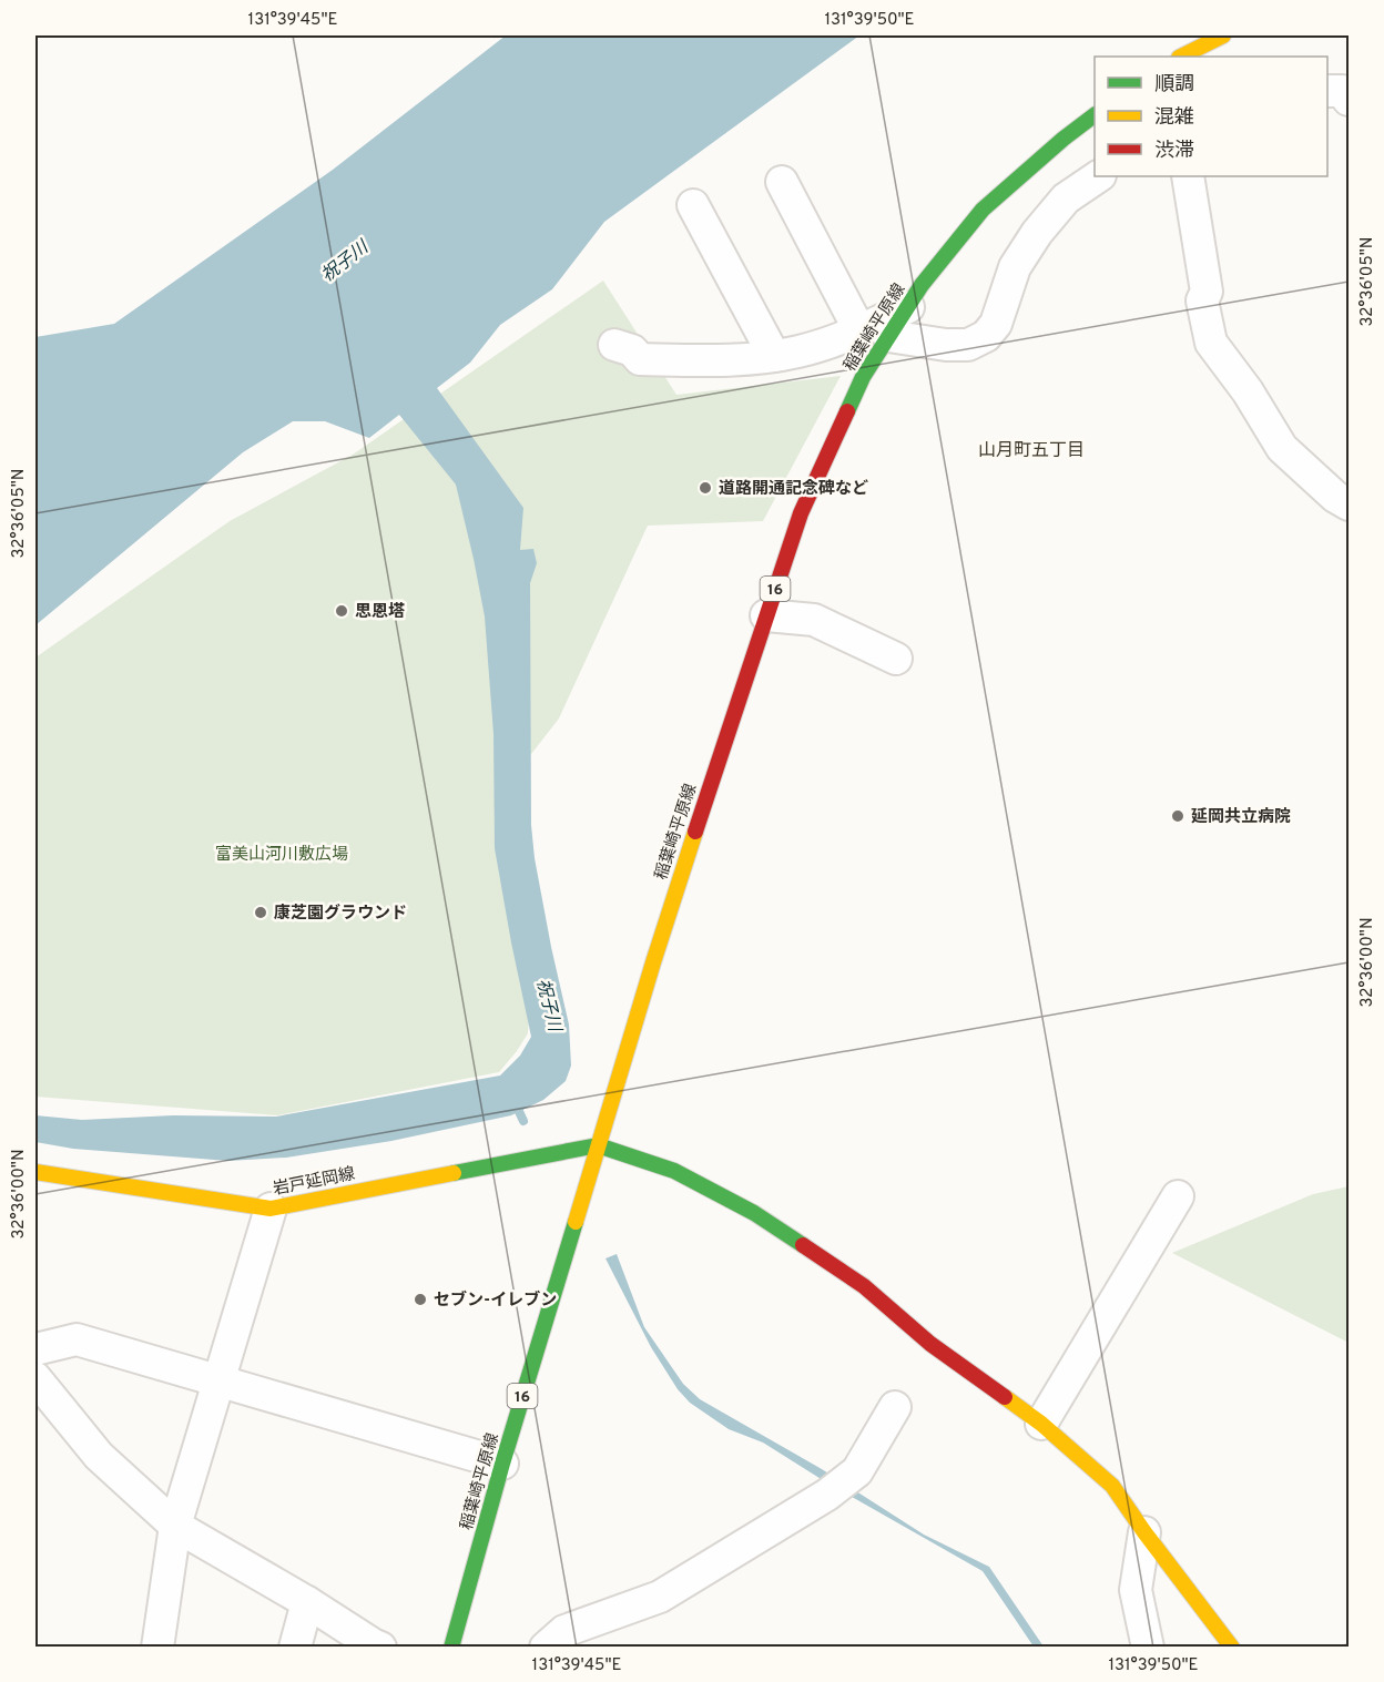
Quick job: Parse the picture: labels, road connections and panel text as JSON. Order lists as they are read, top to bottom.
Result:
{
  "streets": {
    "main road": ["稲葉崎平原線", "16", "岩戸延岡線"]
  },
  "crossings": [
    ["稲葉崎平原線", "岩戸延岡線"]
  ],
  "districts": ["山月町五丁目"],
  "water": ["祝子川"],
  "parks": ["富美山河川敷広場"],
  "places": [
    "道路開通記念碑など",
    "思恩塔",
    "延岡共立病院",
    "康芝園グラウンド",
    "セブン-イレブン"
  ],
  "legend": ["順調", "混雑", "渋滞"],
  "coordinates": [
    "131°39'45\"E",
    "131°39'50\"E",
    "32°36'05\"N",
    "32°36'00\"N"
  ]
}
